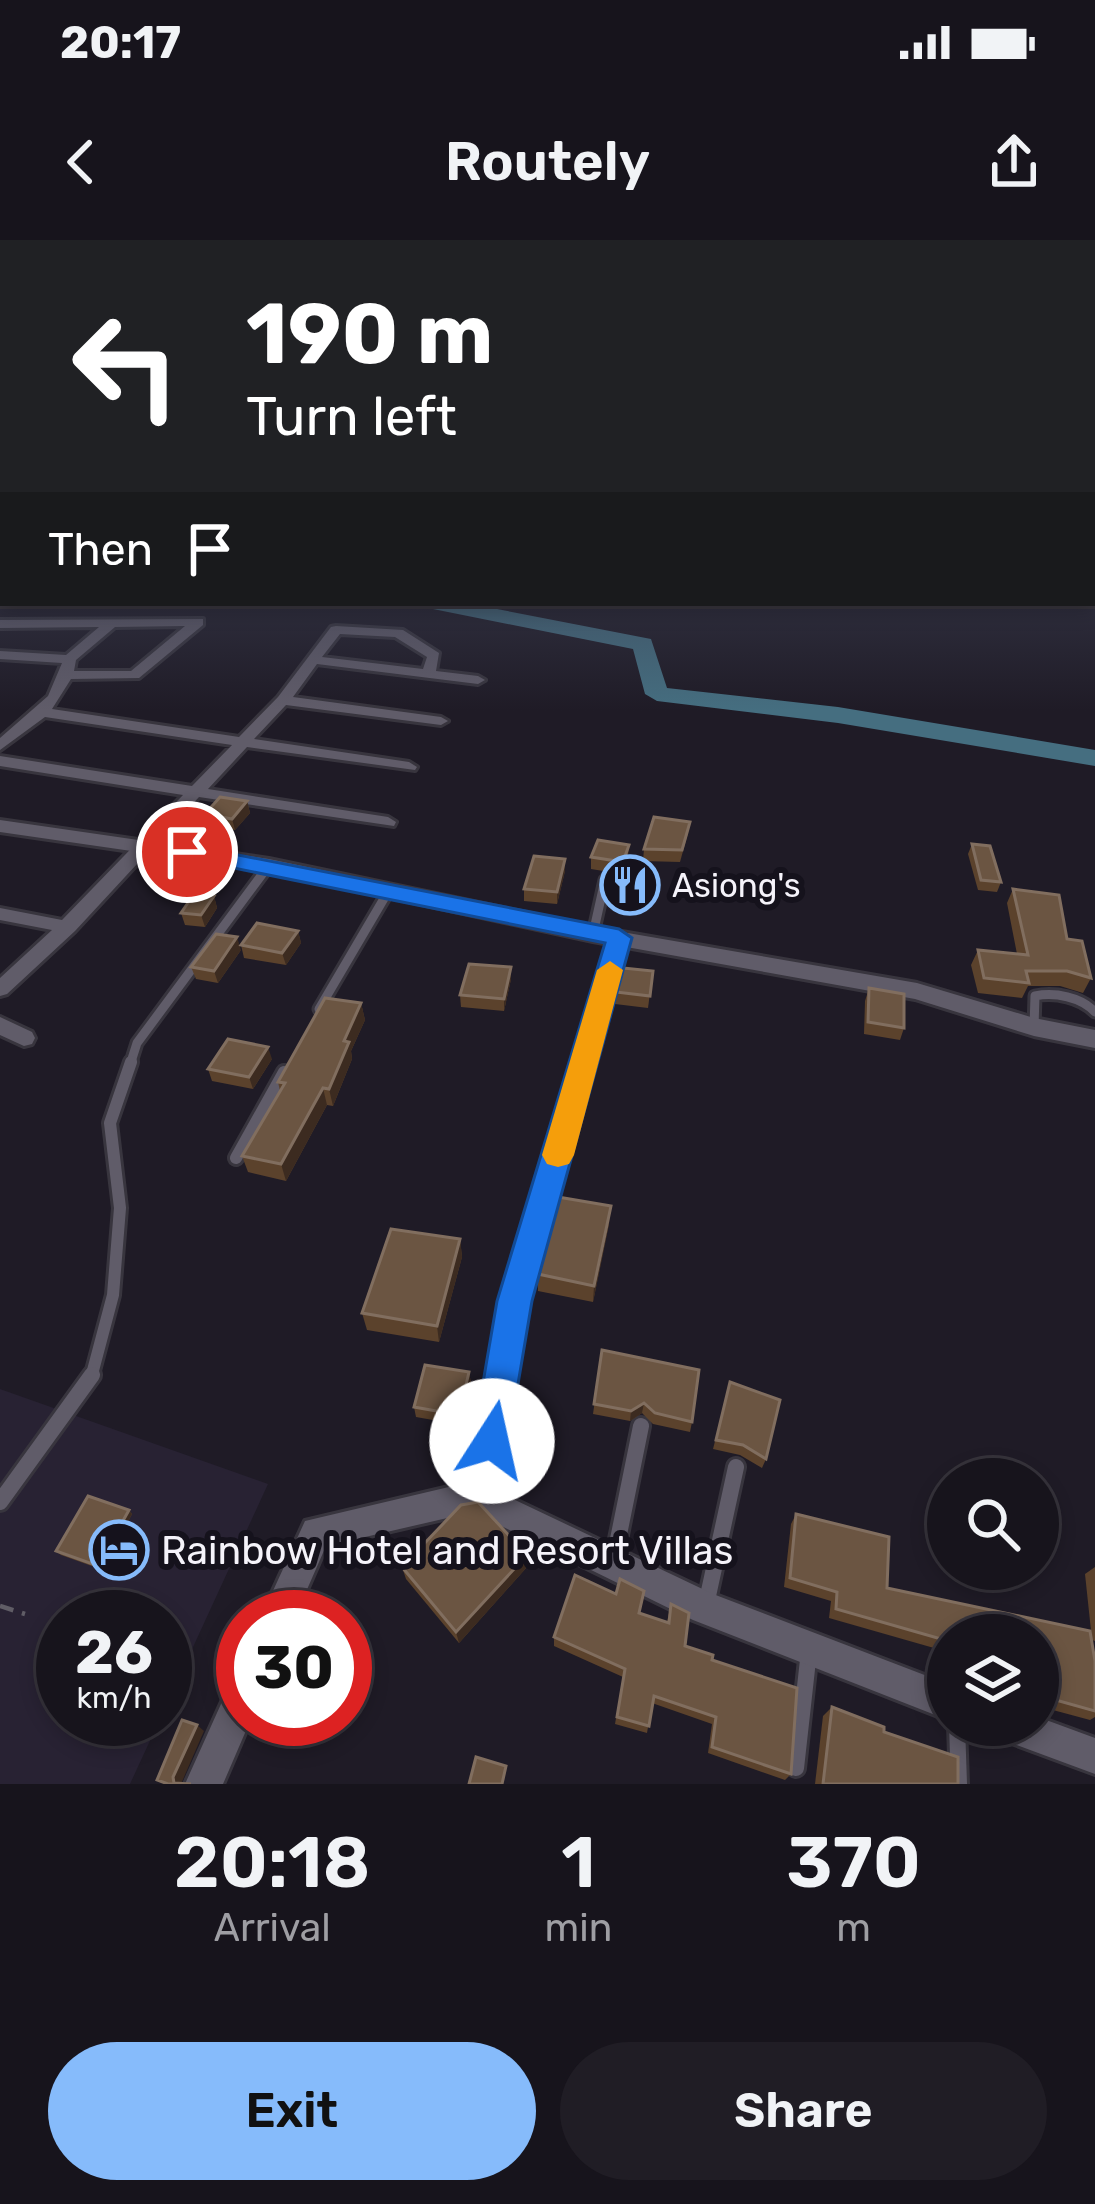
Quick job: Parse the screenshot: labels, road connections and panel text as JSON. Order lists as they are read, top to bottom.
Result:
{
  "places": {
    "restaurant": ["Asiong's"],
    "hotel": ["Rainbow Hotel and Resort Villas"]
  },
  "page": {
    "status": "20:17",
    "header": "Routely",
    "turn": ["190 m", "Turn left"],
    "then": "Then",
    "speed": "26 km/h",
    "limit": "30",
    "eta": [
      "20:18",
      "Arrival",
      "1",
      "min",
      "370",
      "m"
    ],
    "buttons": ["Exit", "Share"]
  }
}
